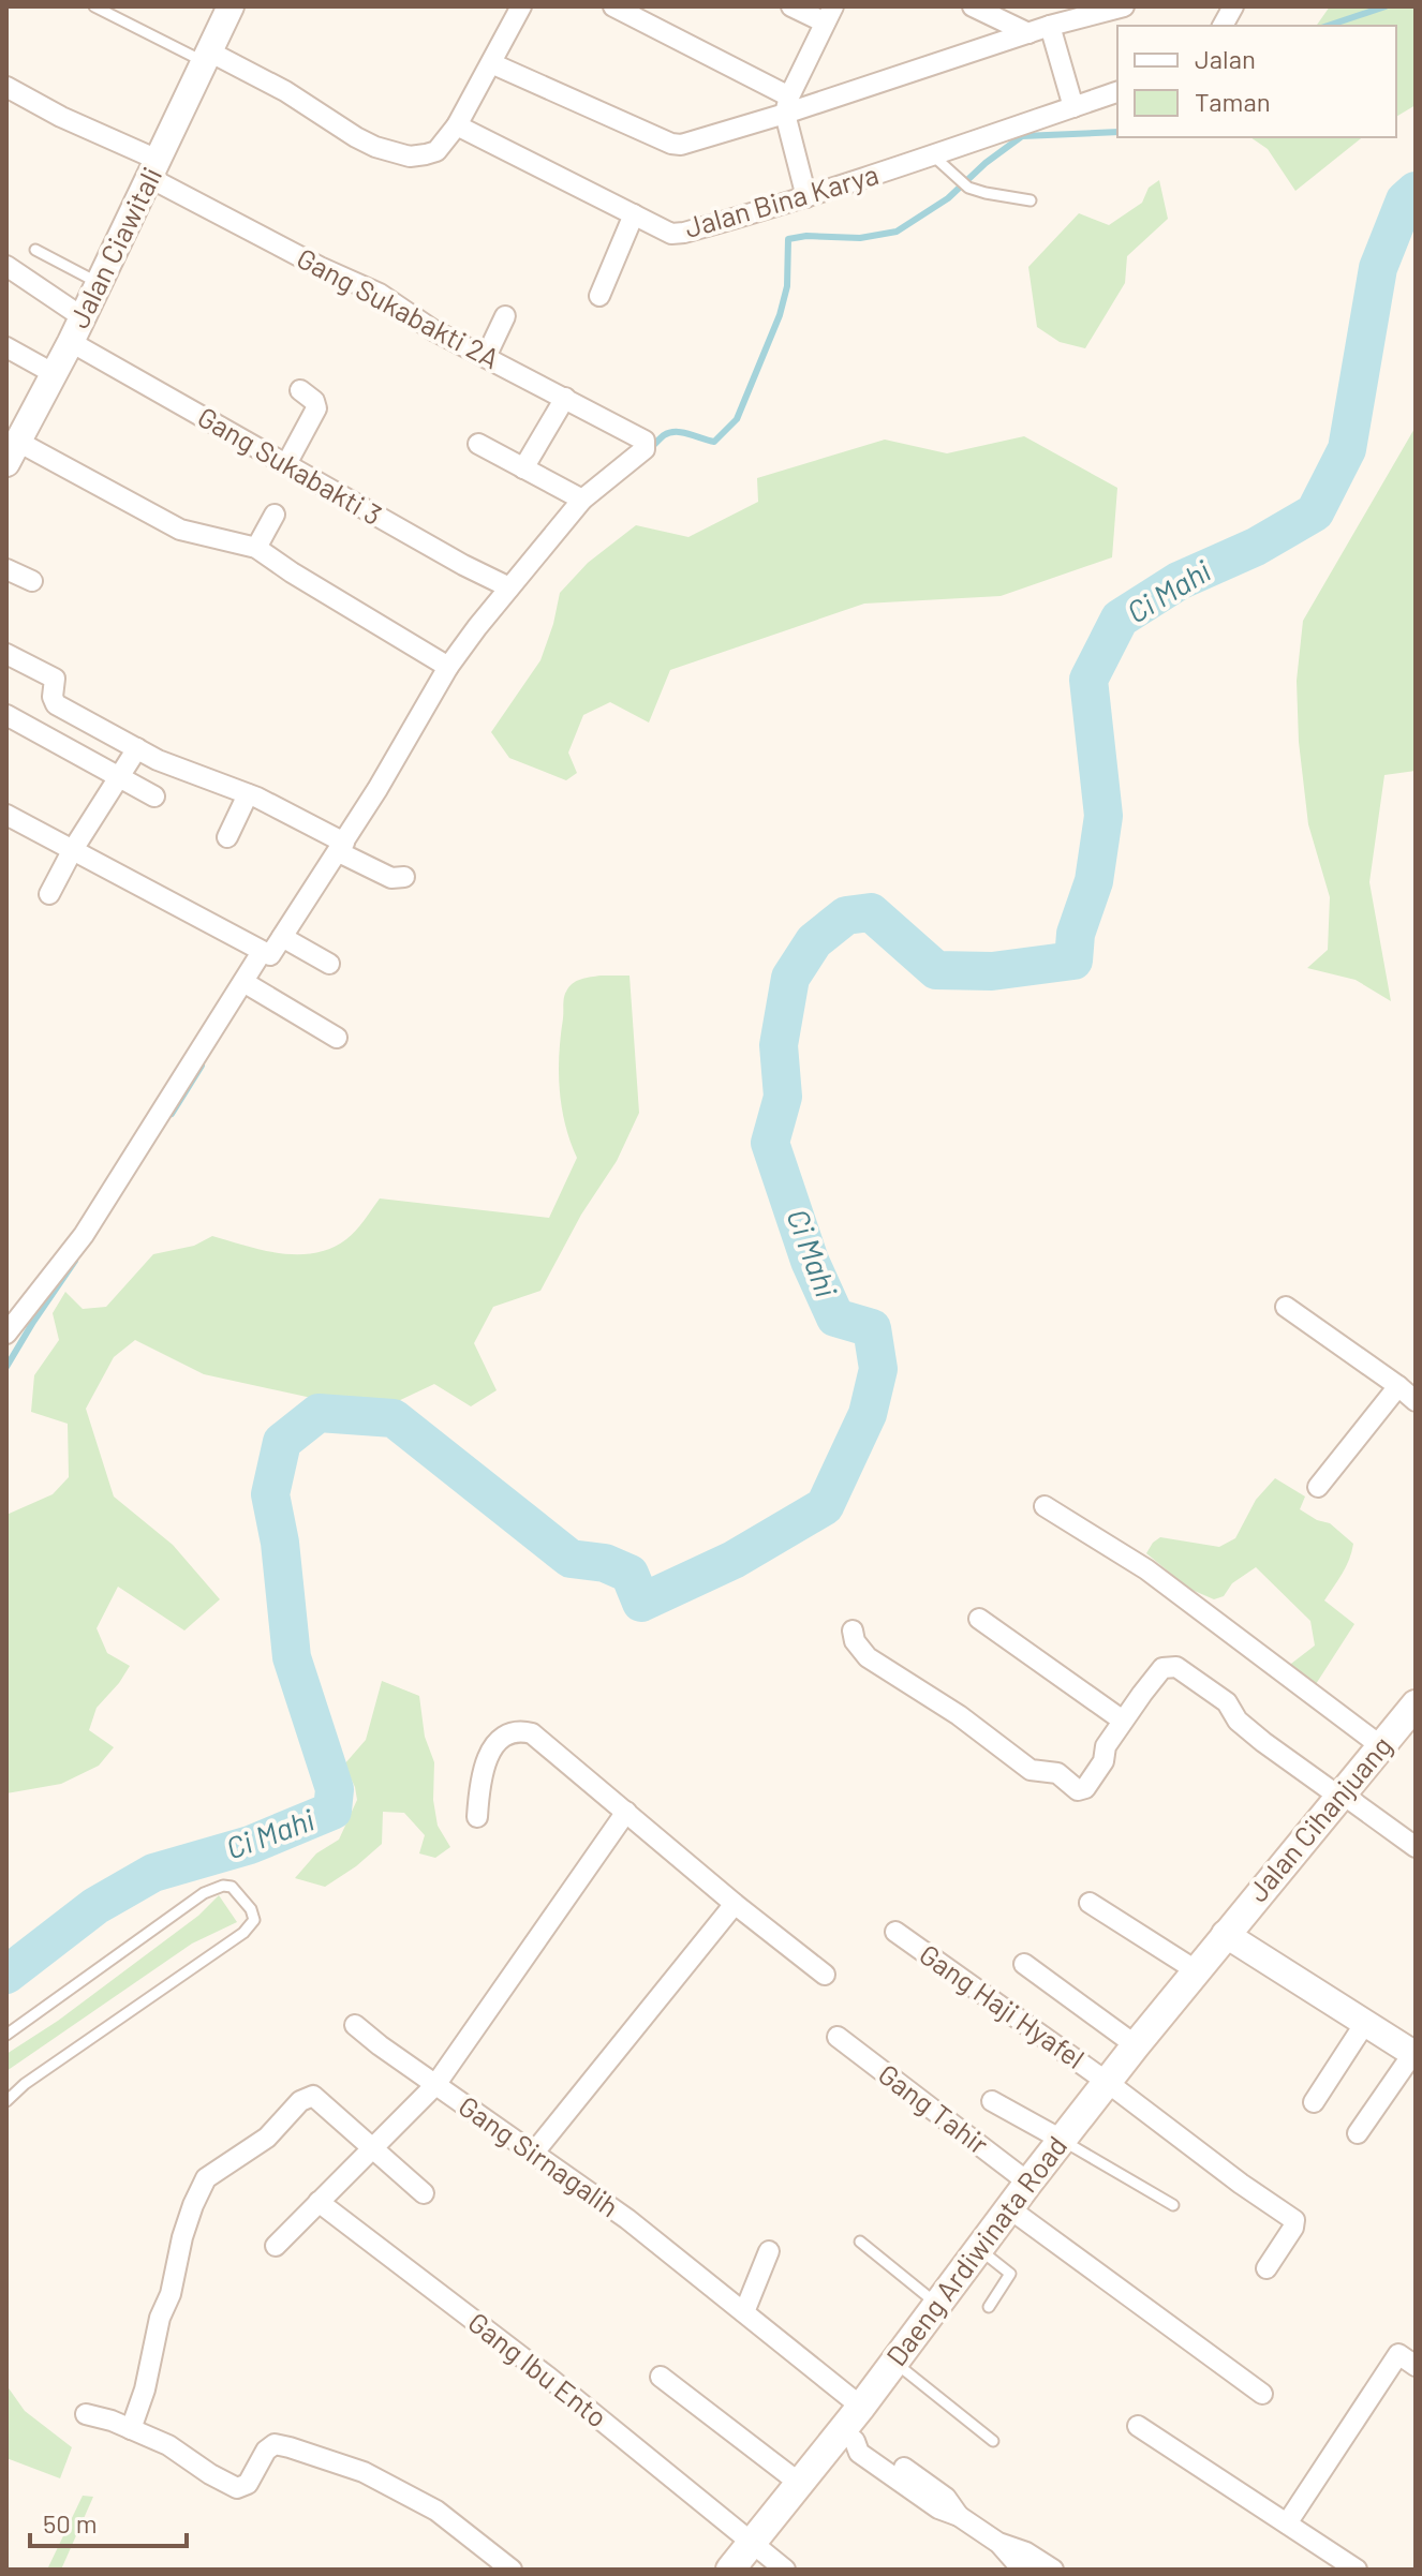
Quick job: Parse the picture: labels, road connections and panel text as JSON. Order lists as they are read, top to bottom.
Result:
{
  "streets": {
    "main road": ["Jalan Cihanjuang", "Daeng Ardiwinata Road"],
    "street": [
      "Jalan Bina Karya",
      "Jalan Ciawitali",
      "Gang Sukabakti 2A",
      "Gang Sukabakti 3",
      "Gang Haji Hyafel",
      "Gang Tahir",
      "Gang Sirnagalih",
      "Gang Ibu Ento"
    ]
  },
  "crossings": [
    ["Jalan Ciawitali", "Gang Sukabakti 2A"],
    ["Jalan Ciawitali", "Gang Sukabakti 3"],
    ["Jalan Cihanjuang", "Daeng Ardiwinata Road"],
    ["Gang Haji Hyafel", "Daeng Ardiwinata Road"],
    ["Gang Tahir", "Daeng Ardiwinata Road"],
    ["Gang Sirnagalih", "Daeng Ardiwinata Road"],
    ["Daeng Ardiwinata Road", "Gang Ibu Ento"]
  ],
  "water": ["Ci Mahi"],
  "legend": ["Jalan", "Taman"],
  "scale_bar": "50 m"
}
